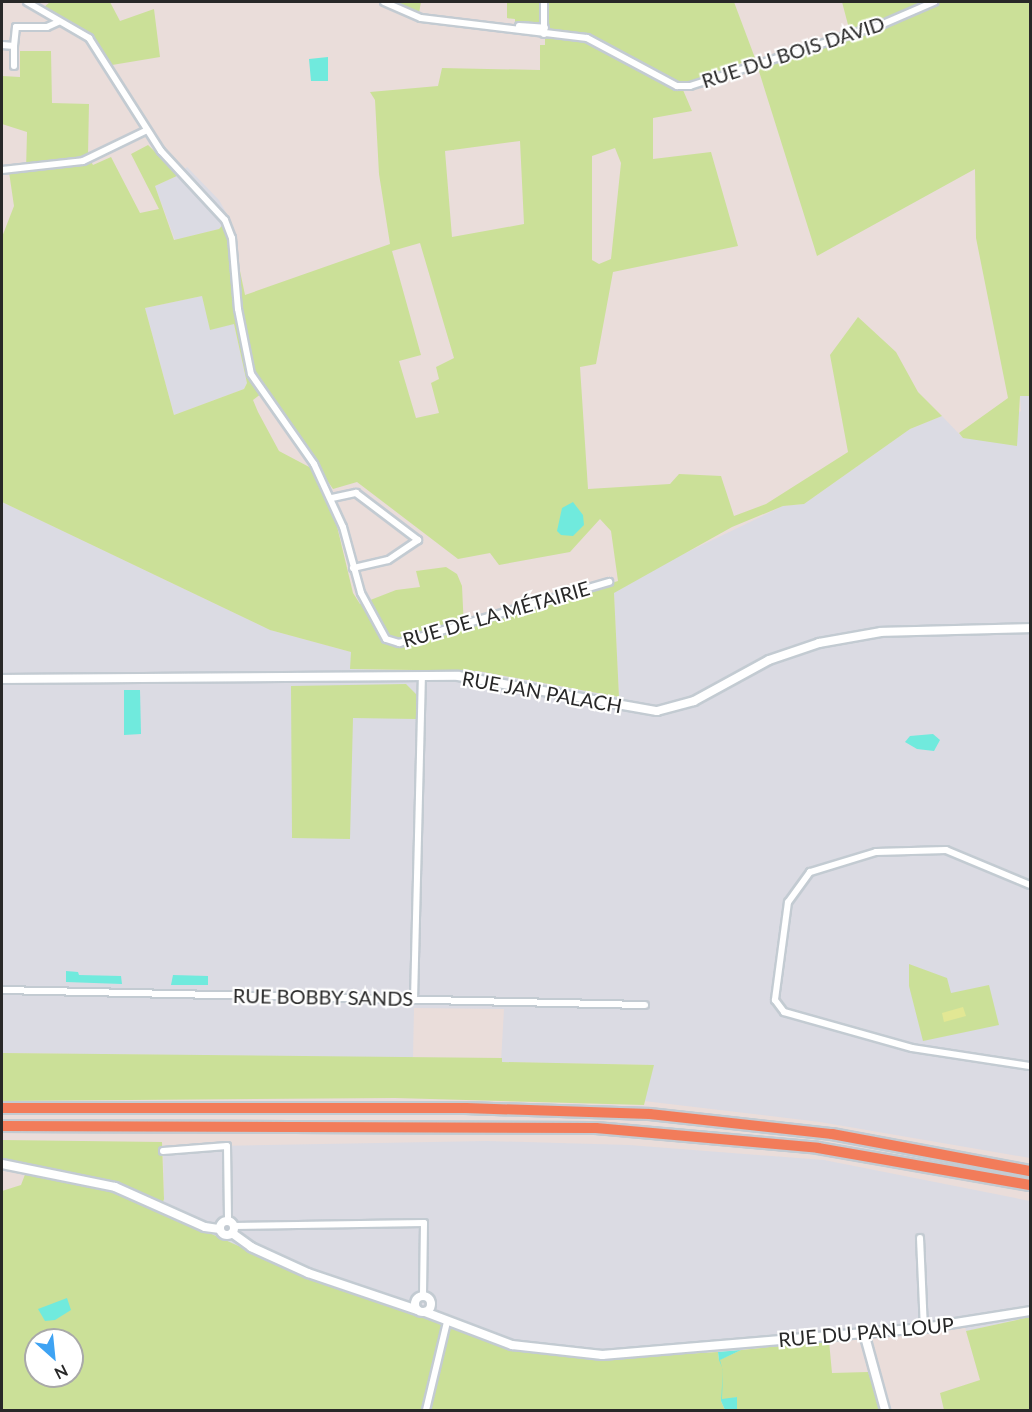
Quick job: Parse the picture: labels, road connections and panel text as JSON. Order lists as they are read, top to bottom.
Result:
{
  "streets": {
    "street": [
      "RUE DU BOIS DAVID",
      "RUE DE LA MÉTAIRIE",
      "RUE JAN PALACH",
      "RUE BOBBY SANDS",
      "RUE DU PAN LOUP"
    ]
  },
  "north": "bottom right"
}
